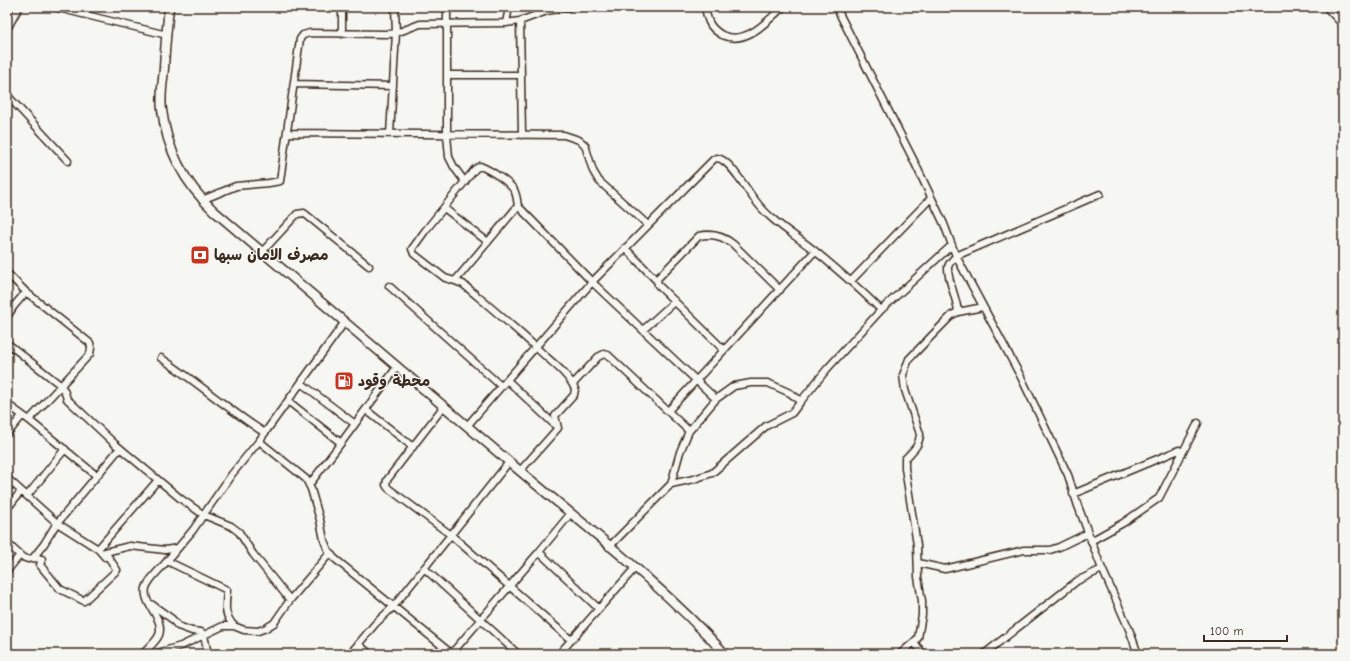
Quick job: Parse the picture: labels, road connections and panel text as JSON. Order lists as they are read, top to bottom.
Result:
{
  "places": {
    "bank": ["مصرف الامان سبها"],
    "fuel station": ["محطة وقود"]
  },
  "scale_bar": "100 m"
}
